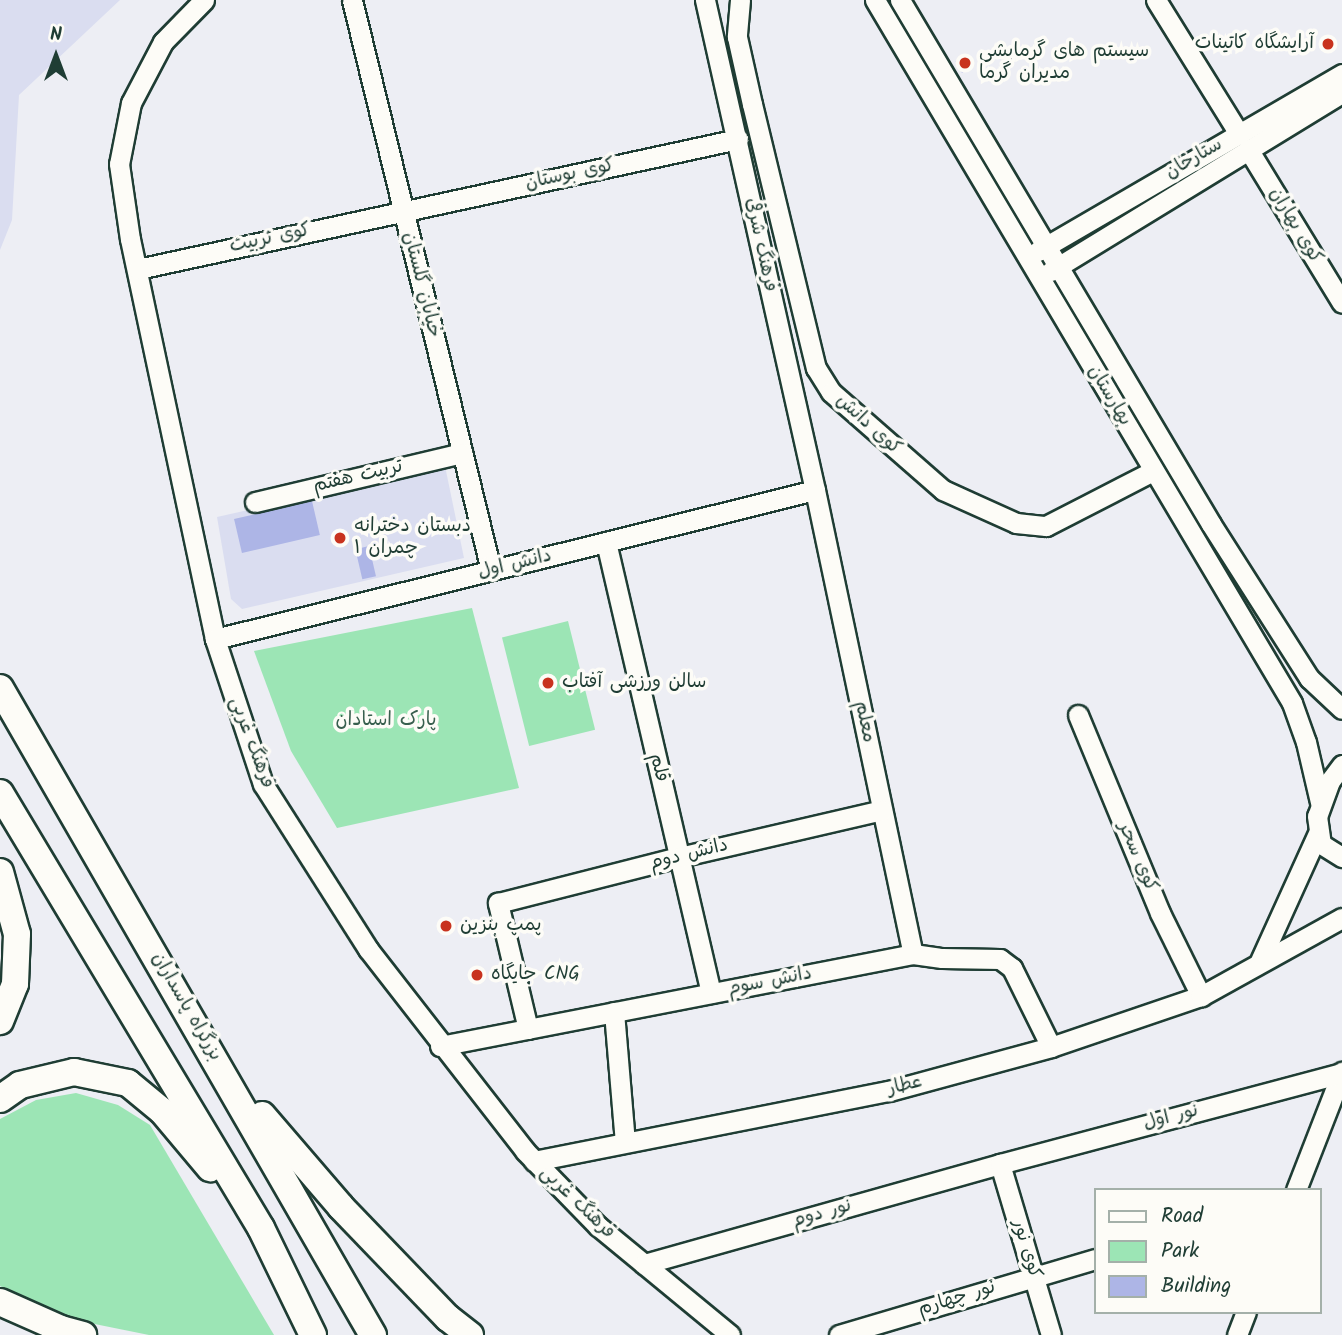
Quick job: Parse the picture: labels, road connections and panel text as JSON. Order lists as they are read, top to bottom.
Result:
{
  "streets": {
    "highway": ["بزرگراه پاسداران"],
    "street": [
      "ستارخان",
      "کوی بوستان",
      "کوی بهاران",
      "کوی تربیت",
      "فرهنگ شرقی",
      "خیابان گلستان",
      "بهارستان",
      "کوی دانش",
      "تربیت هفتم",
      "دانش اول",
      "معلم",
      "فرهنگ غربی",
      "قلم",
      "دانش دوم",
      "کوی سحر",
      "دانش سوم",
      "عطار",
      "نور اول",
      "نور دوم",
      "کوی نور",
      "نور چهارم"
    ]
  },
  "crossings": [
    ["ستارخان", "کوی بهاران"],
    ["ستارخان", "بهارستان"],
    ["کوی بوستان", "کوی تربیت"],
    ["کوی بوستان", "فرهنگ شرقی"],
    ["کوی بوستان", "خیابان گلستان"],
    ["کوی تربیت", "خیابان گلستان"],
    ["کوی تربیت", "فرهنگ غربی"],
    ["فرهنگ شرقی", "دانش اول"],
    ["فرهنگ شرقی", "معلم"],
    ["خیابان گلستان", "تربیت هفتم"],
    ["خیابان گلستان", "دانش اول"],
    ["بهارستان", "کوی دانش"],
    ["دانش اول", "معلم"],
    ["دانش اول", "فرهنگ غربی"],
    ["دانش اول", "قلم"],
    ["معلم", "دانش دوم"],
    ["معلم", "دانش سوم"],
    ["فرهنگ غربی", "دانش سوم"],
    ["فرهنگ غربی", "عطار"],
    ["فرهنگ غربی", "نور دوم"],
    ["قلم", "دانش دوم"],
    ["قلم", "دانش سوم"],
    ["دانش دوم", "دانش سوم"],
    ["کوی سحر", "عطار"],
    ["دانش سوم", "عطار"],
    ["نور اول", "نور دوم"],
    ["نور اول", "کوی نور"],
    ["نور دوم", "کوی نور"],
    ["کوی نور", "نور چهارم"]
  ],
  "parks": ["پارک استادان"],
  "places": [
    "آرایشگاه کاتینات",
    "سیستم های گرمایشی مدیران گرما",
    "دبستان دخترانه چمران ۱",
    "سالن ورزشی آفتاب",
    "پمپ بنزین",
    "جایگاه CNG"
  ],
  "legend": ["Road", "Park", "Building"],
  "north": "top"
}
